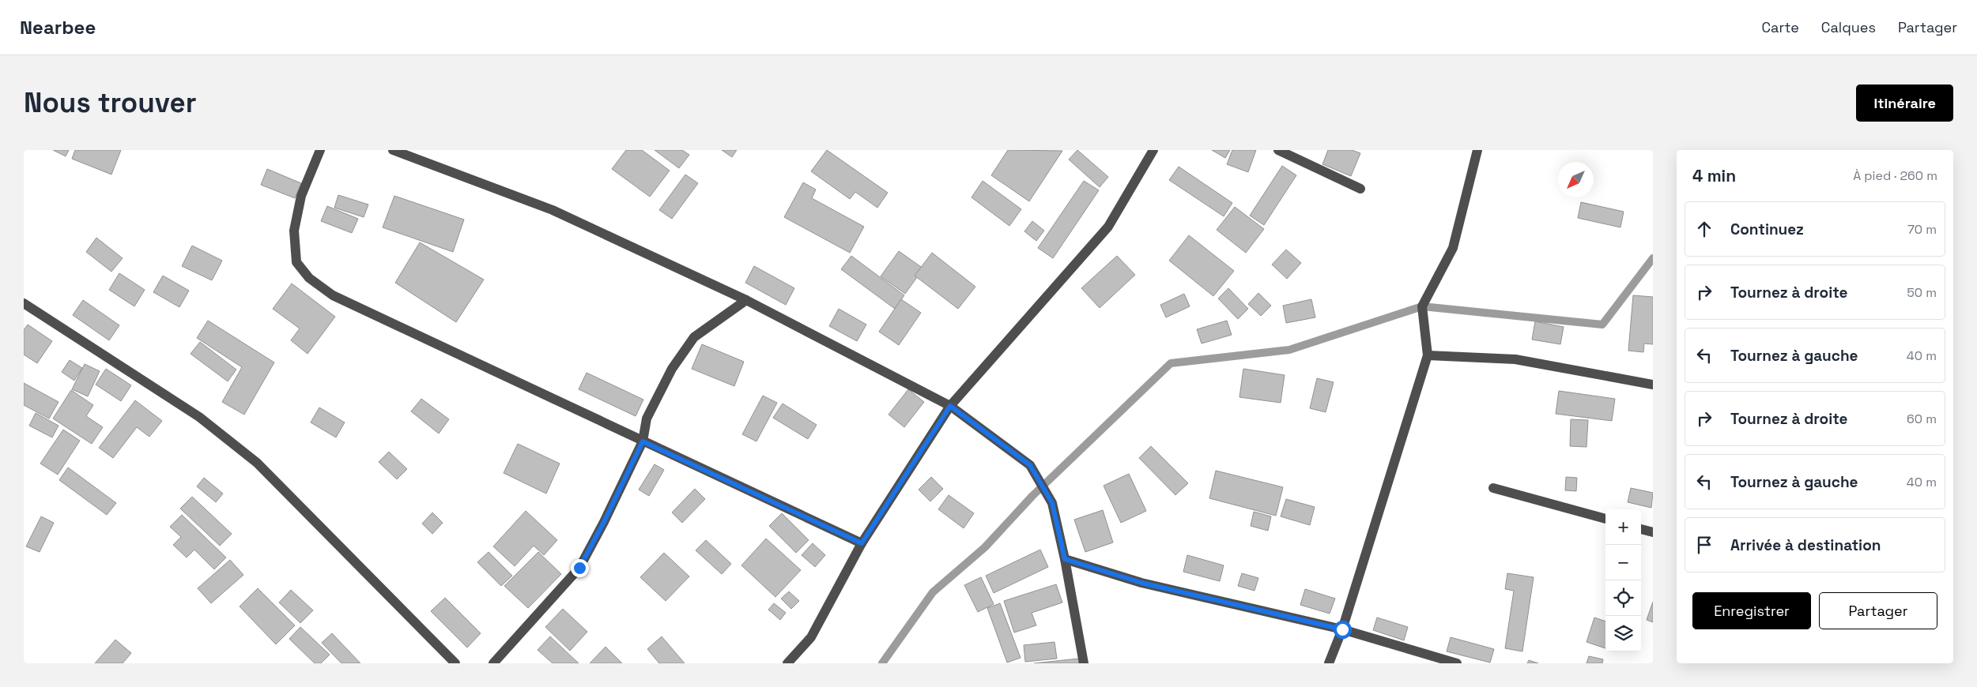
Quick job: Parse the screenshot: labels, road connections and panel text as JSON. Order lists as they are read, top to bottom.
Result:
{
  "north": "bottom left",
  "page": {
    "header": "Nearbee",
    "nav": ["Carte", "Calques", "Partager"],
    "buttons": [
      "Itinéraire",
      ["Enregistrer", "Partager"]
    ],
    "title": "Nous trouver",
    "heading": ["4 min", "À pied · 260 m"],
    "list": [
      ["Continuez", "70 m"],
      ["Tournez à droite", "50 m"],
      ["Tournez à gauche", "40 m"],
      ["Tournez à droite", "60 m"],
      ["Tournez à gauche", "40 m"],
      "Arrivée à destination"
    ],
    "map_buttons": ["+", "−"]
  }
}
